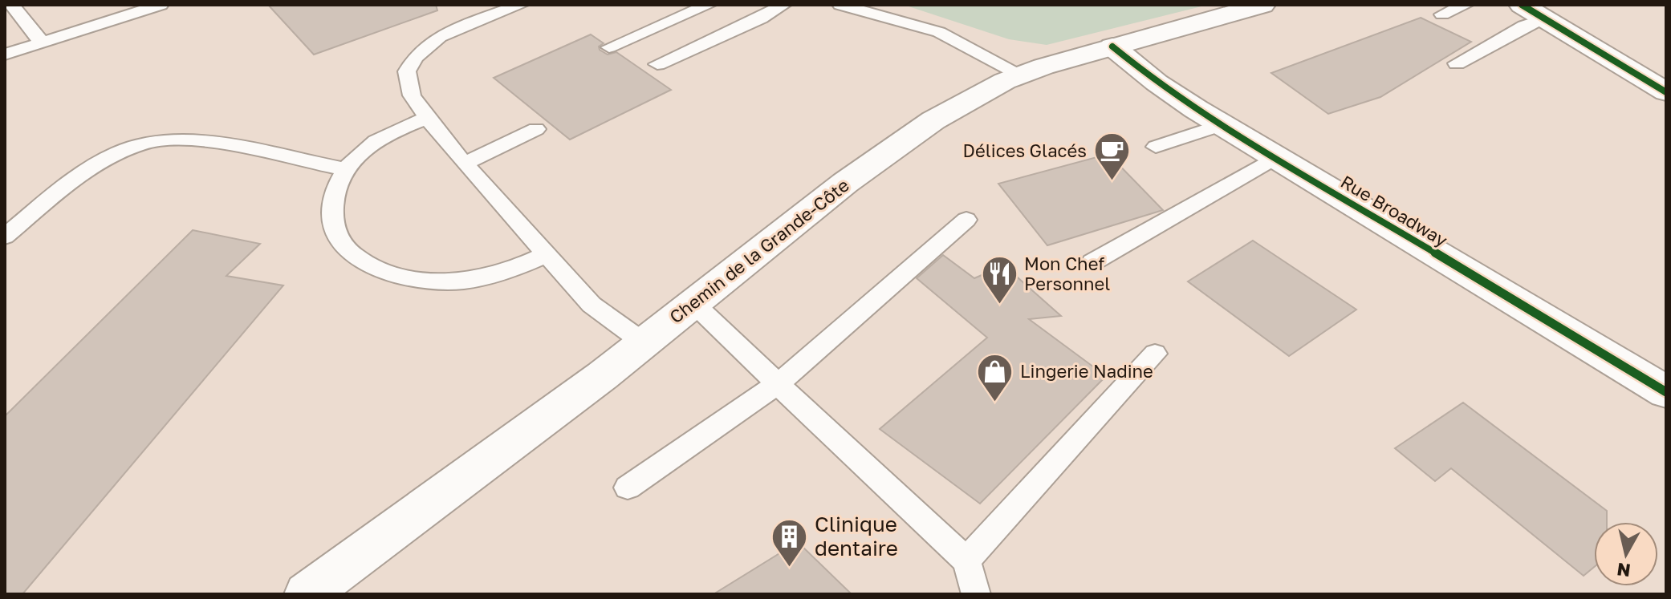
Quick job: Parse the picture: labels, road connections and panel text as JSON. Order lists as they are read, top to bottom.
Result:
{
  "streets": {
    "main road": ["Rue Broadway", "Chemin de la Grande-Côte"]
  },
  "crossings": [
    ["Rue Broadway", "Chemin de la Grande-Côte"]
  ],
  "places": {
    "cafe": ["Délices Glacés"],
    "restaurant": ["Mon Chef Personnel"],
    "shop": ["Lingerie Nadine"],
    "building": ["Clinique dentaire"]
  },
  "north": "bottom"
}
